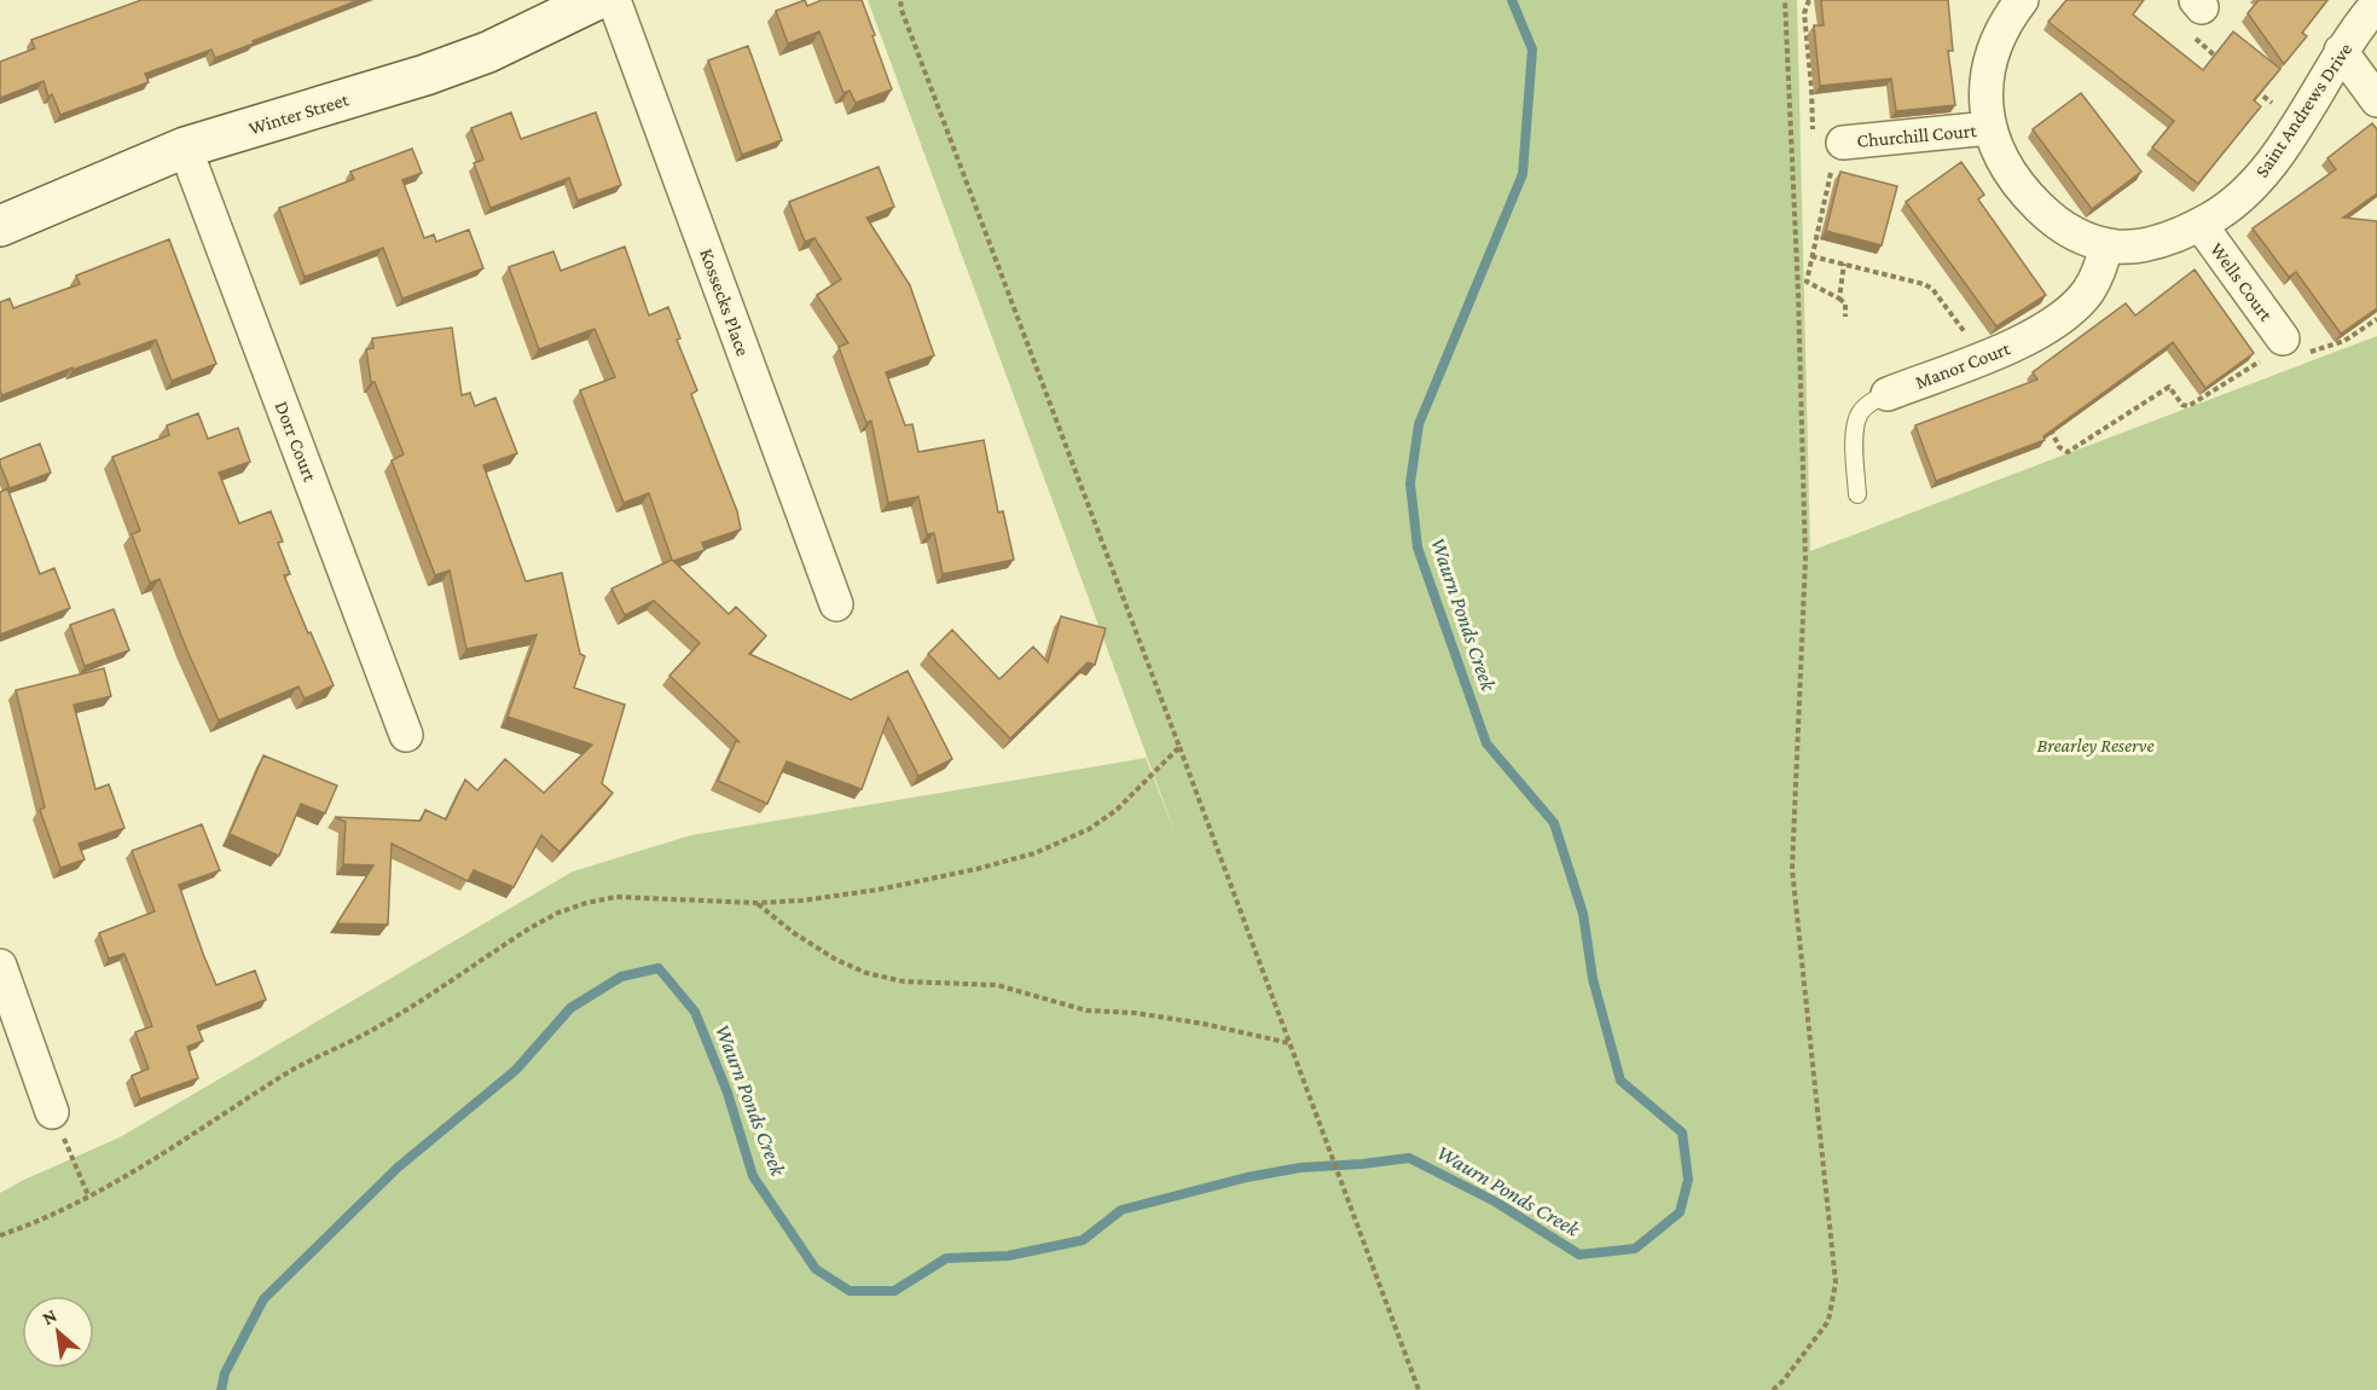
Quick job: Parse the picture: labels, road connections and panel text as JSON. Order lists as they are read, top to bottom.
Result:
{
  "streets": {
    "street": [
      "Saint Andrews Drive",
      "Winter Street",
      "Churchill Court",
      "Wells Court",
      "Kossecks Place",
      "Manor Court",
      "Dorr Court"
    ]
  },
  "crossings": [
    ["Saint Andrews Drive", "Churchill Court"],
    ["Saint Andrews Drive", "Wells Court"],
    ["Saint Andrews Drive", "Manor Court"],
    ["Winter Street", "Dorr Court"]
  ],
  "water": ["Waurn Ponds Creek"],
  "parks": ["Brearley Reserve"],
  "north": "top left"
}
